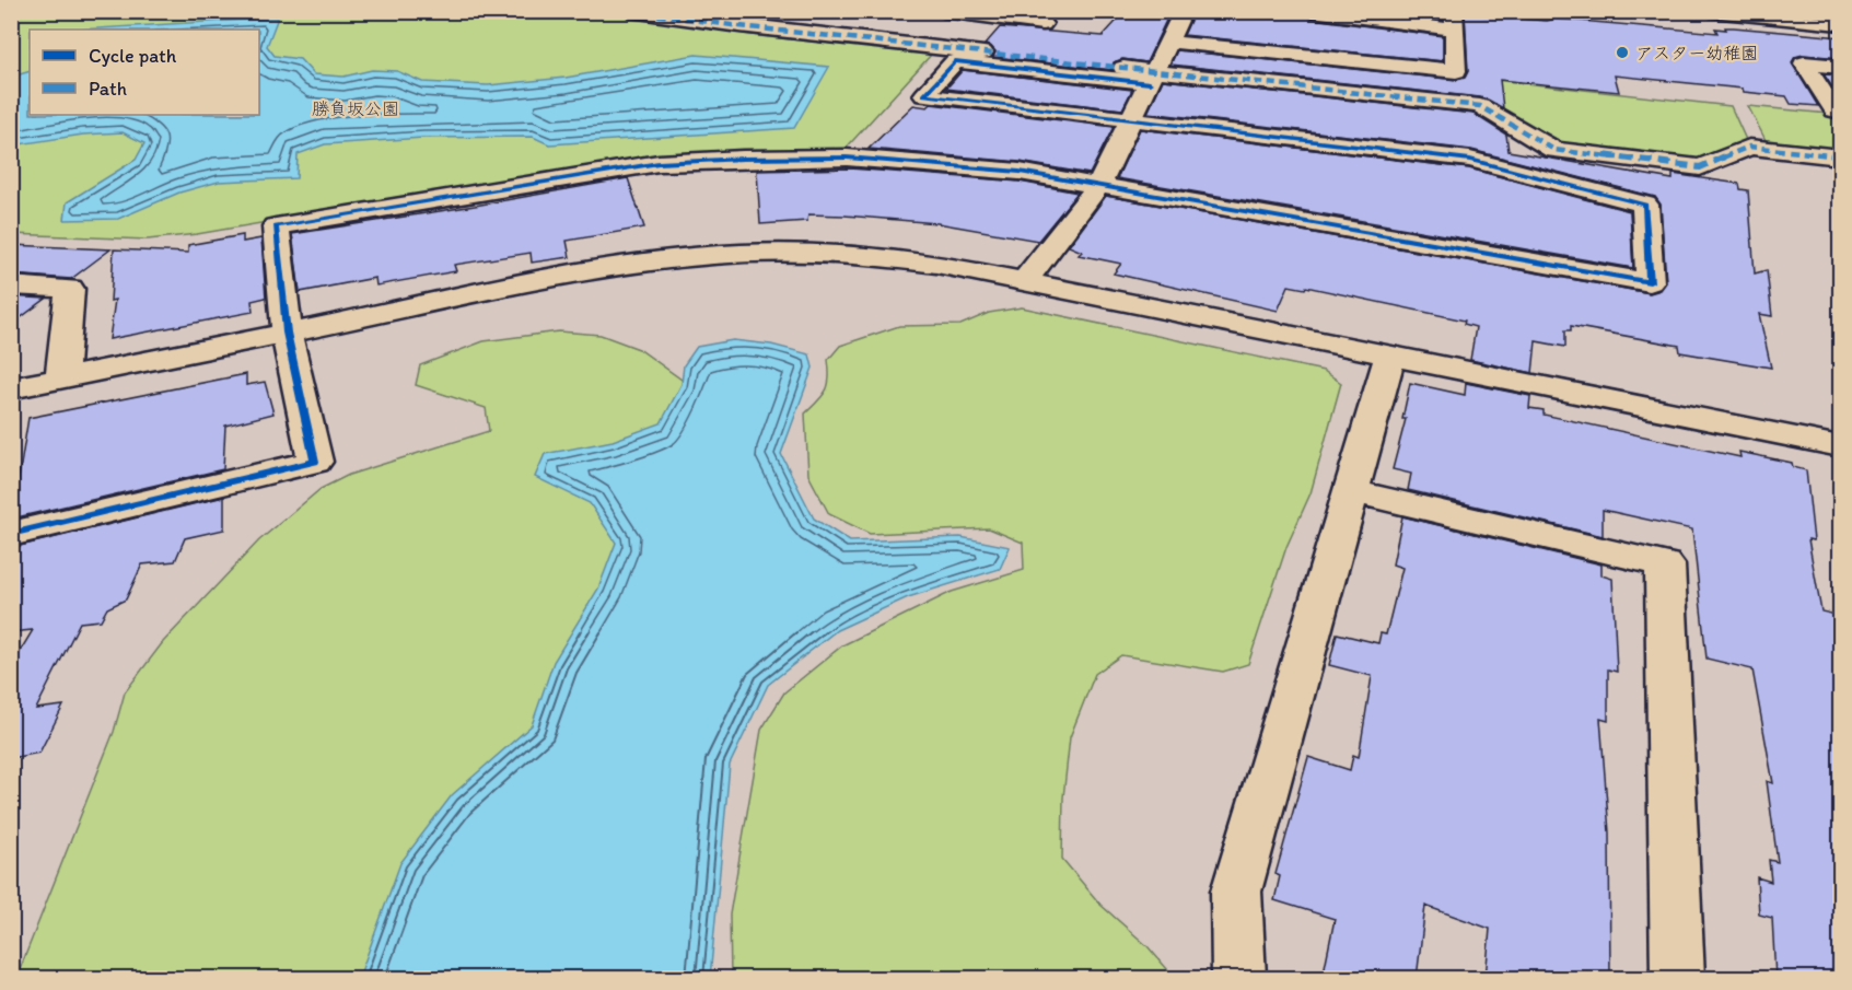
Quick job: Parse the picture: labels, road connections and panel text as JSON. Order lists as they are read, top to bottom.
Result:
{
  "parks": ["勝負坂公園"],
  "places": ["アスター幼稚園"],
  "legend": ["Cycle path", "Path"]
}
